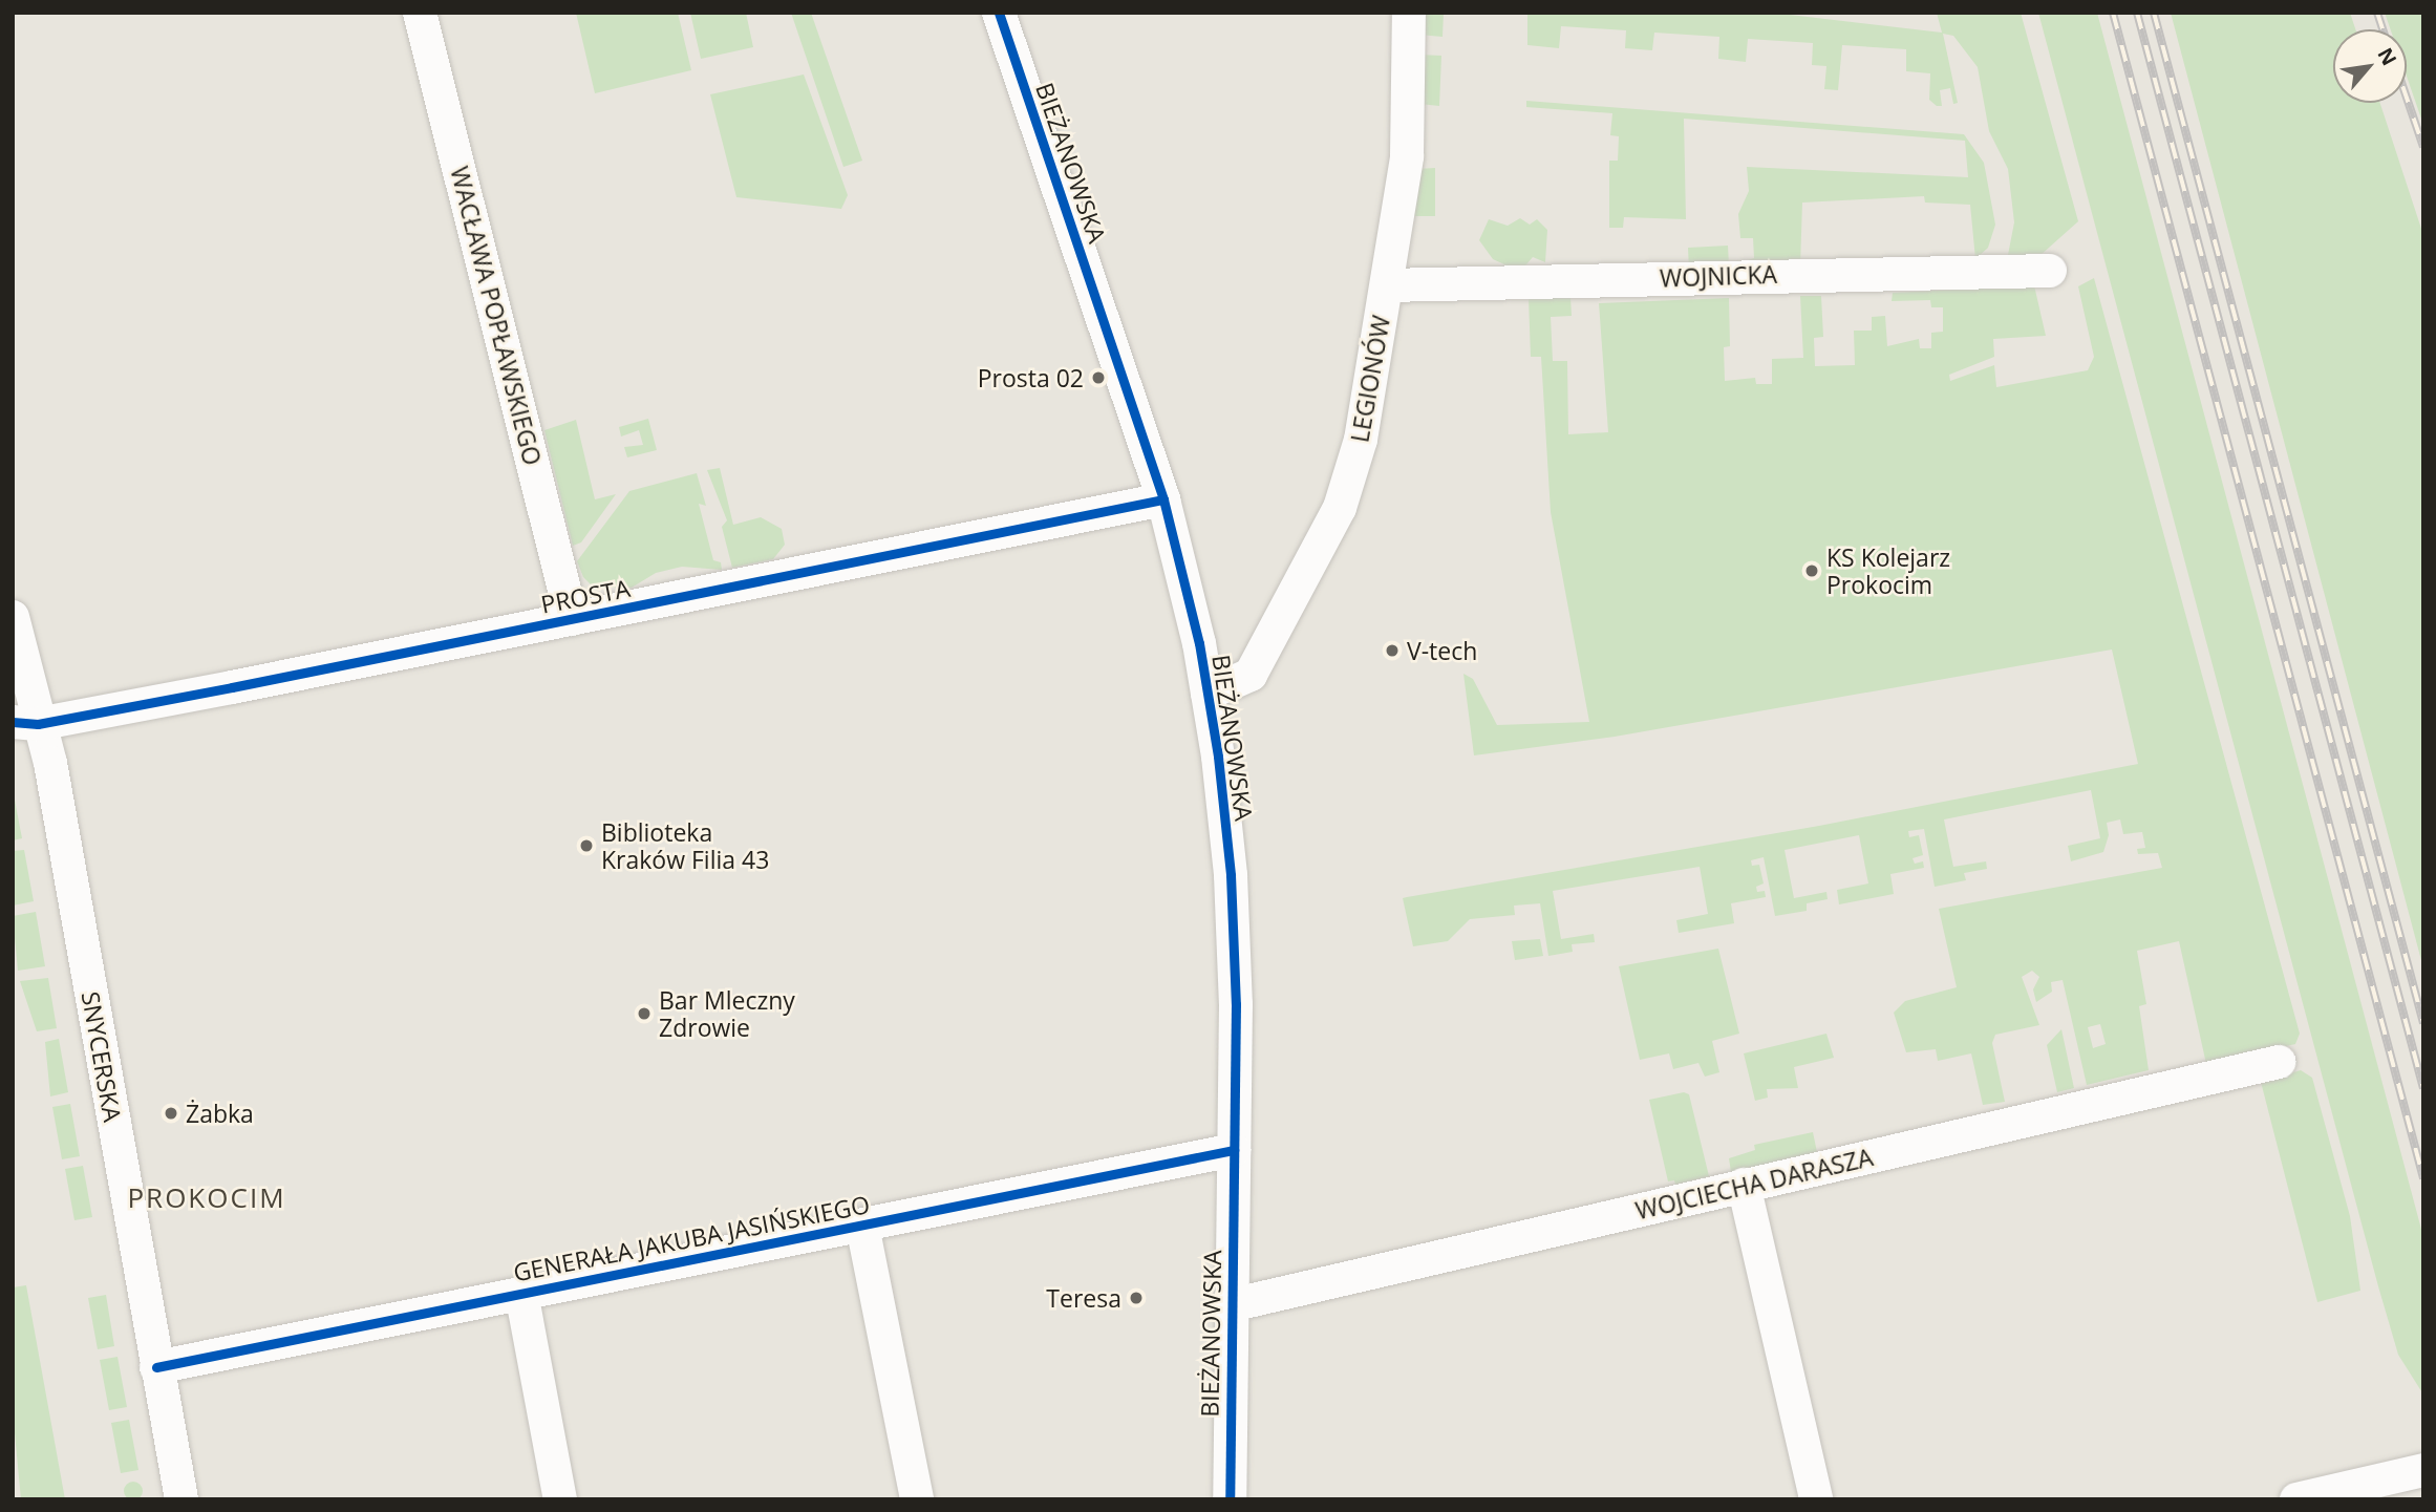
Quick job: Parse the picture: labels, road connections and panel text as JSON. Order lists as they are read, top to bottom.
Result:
{
  "streets": {
    "street": [
      "BIEŻANOWSKA",
      "WOJNICKA",
      "WACŁAWA POPŁAWSKIEGO",
      "LEGIONÓW",
      "PROSTA",
      "SNYCERSKA",
      "WOJCIECHA DARASZA",
      "GENERAŁA JAKUBA JASIŃSKIEGO"
    ]
  },
  "crossings": [
    ["BIEŻANOWSKA", "LEGIONÓW"],
    ["BIEŻANOWSKA", "PROSTA"],
    ["BIEŻANOWSKA", "WOJCIECHA DARASZA"],
    ["BIEŻANOWSKA", "GENERAŁA JAKUBA JASIŃSKIEGO"],
    ["WOJNICKA", "LEGIONÓW"],
    ["WACŁAWA POPŁAWSKIEGO", "PROSTA"],
    ["PROSTA", "SNYCERSKA"],
    ["SNYCERSKA", "GENERAŁA JAKUBA JASIŃSKIEGO"]
  ],
  "districts": ["PROKOCIM"],
  "places": [
    "Prosta 02",
    "KS Kolejarz Prokocim",
    "V-tech",
    "Biblioteka Kraków Filia 43",
    "Bar Mleczny Zdrowie",
    "Żabka",
    "Teresa"
  ],
  "north": "top right"
}
